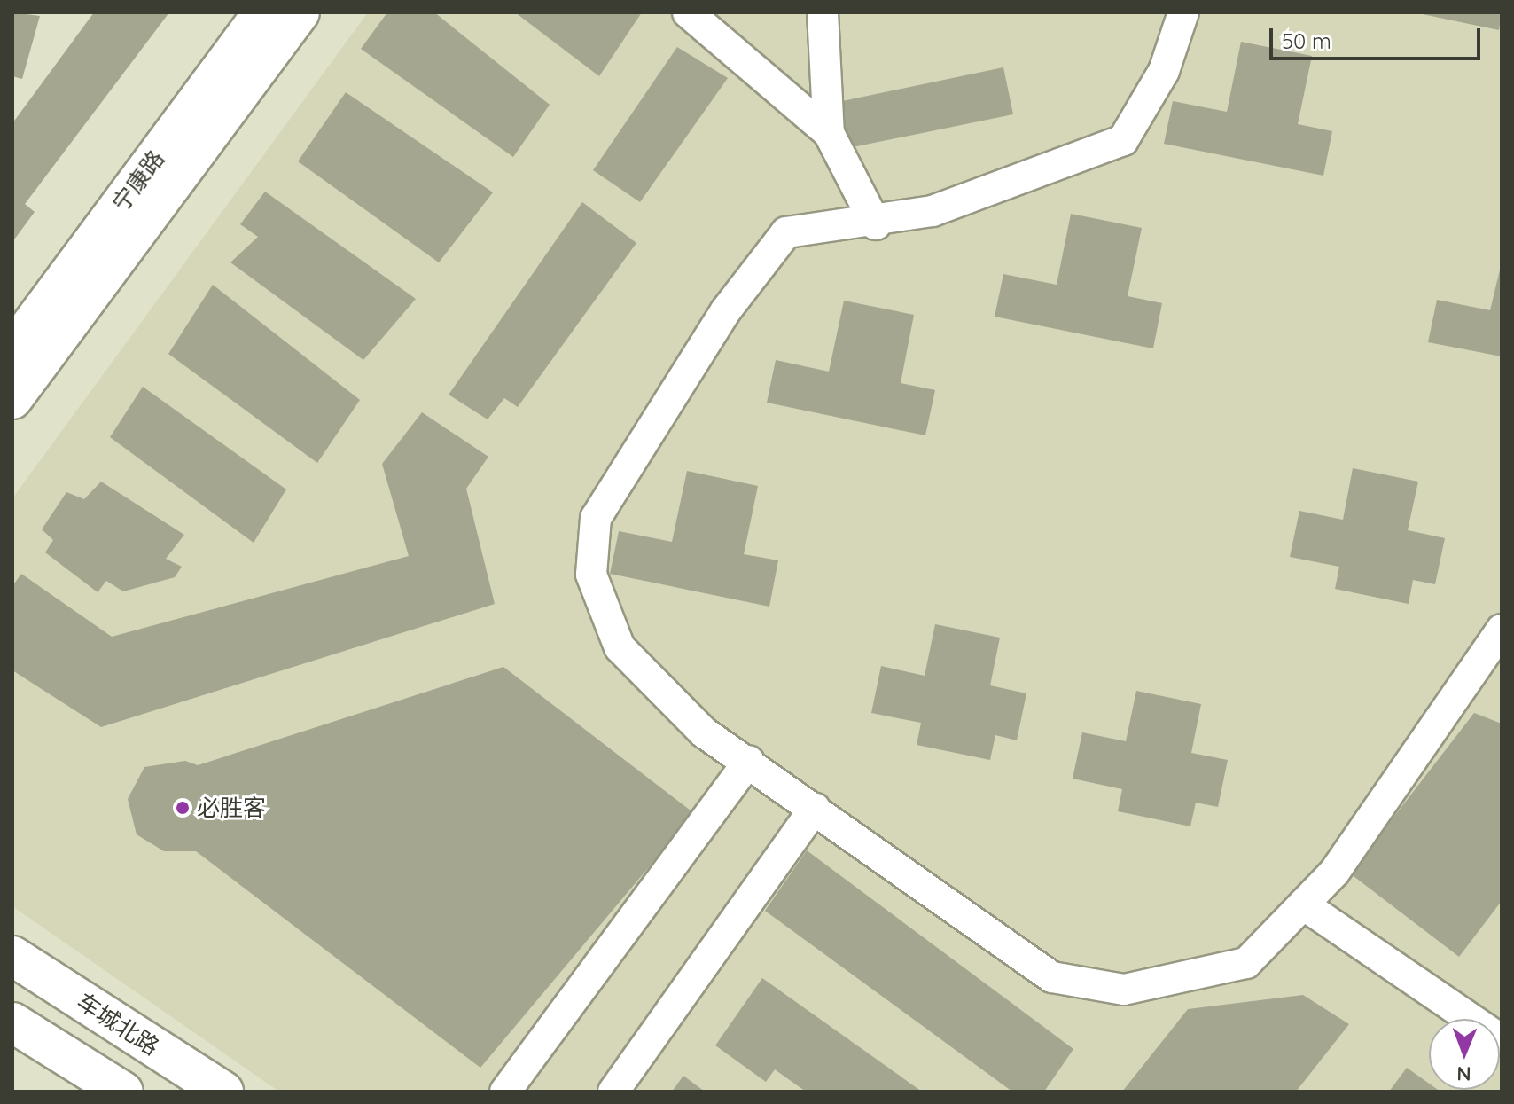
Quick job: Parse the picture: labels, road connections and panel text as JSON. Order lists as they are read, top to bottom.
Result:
{
  "streets": {
    "main road": ["宁康路", "车城北路"]
  },
  "places": ["必胜客"],
  "scale_bar": "50 m",
  "north": "bottom"
}
